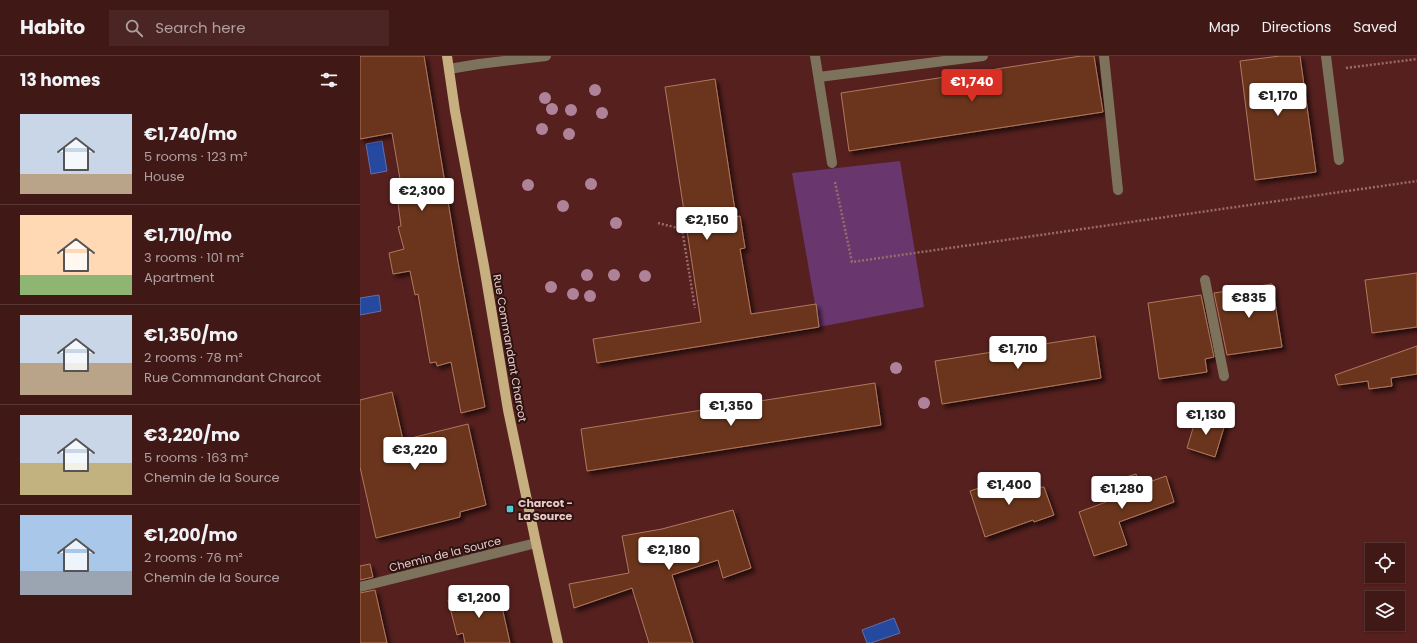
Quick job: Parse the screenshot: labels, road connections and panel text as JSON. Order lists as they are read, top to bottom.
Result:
{
  "streets": {
    "main road": ["Rue Commandant Charcot"],
    "street": ["Chemin de la Source"]
  },
  "crossings": [
    ["Rue Commandant Charcot", "Chemin de la Source"]
  ],
  "places": {
    "transit": ["Charcot - La Source"]
  },
  "page": {
    "header": "Habito",
    "search": "Search here",
    "nav": ["Map", "Directions", "Saved"],
    "heading": "13 homes",
    "price": [
      "€1,740",
      "€1,170",
      "€2,300",
      "€2,150",
      "€835",
      "€1,710",
      "€1,350",
      "€1,130",
      "€3,220",
      "€1,400",
      "€1,280",
      "€2,180",
      "€1,200"
    ],
    "list": [
      {
        "name": "€1,740/mo",
        "note": "5 rooms · 123 m² · House"
      },
      {
        "name": "€1,710/mo",
        "note": "3 rooms · 101 m² · Apartment"
      },
      {
        "name": "€1,350/mo",
        "note": "2 rooms · 78 m² · Rue Commandant Charcot"
      },
      {
        "name": "€3,220/mo",
        "note": "5 rooms · 163 m² · Chemin de la Source"
      },
      {
        "name": "€1,200/mo",
        "note": "2 rooms · 76 m² · Chemin de la Source"
      }
    ]
  }
}
